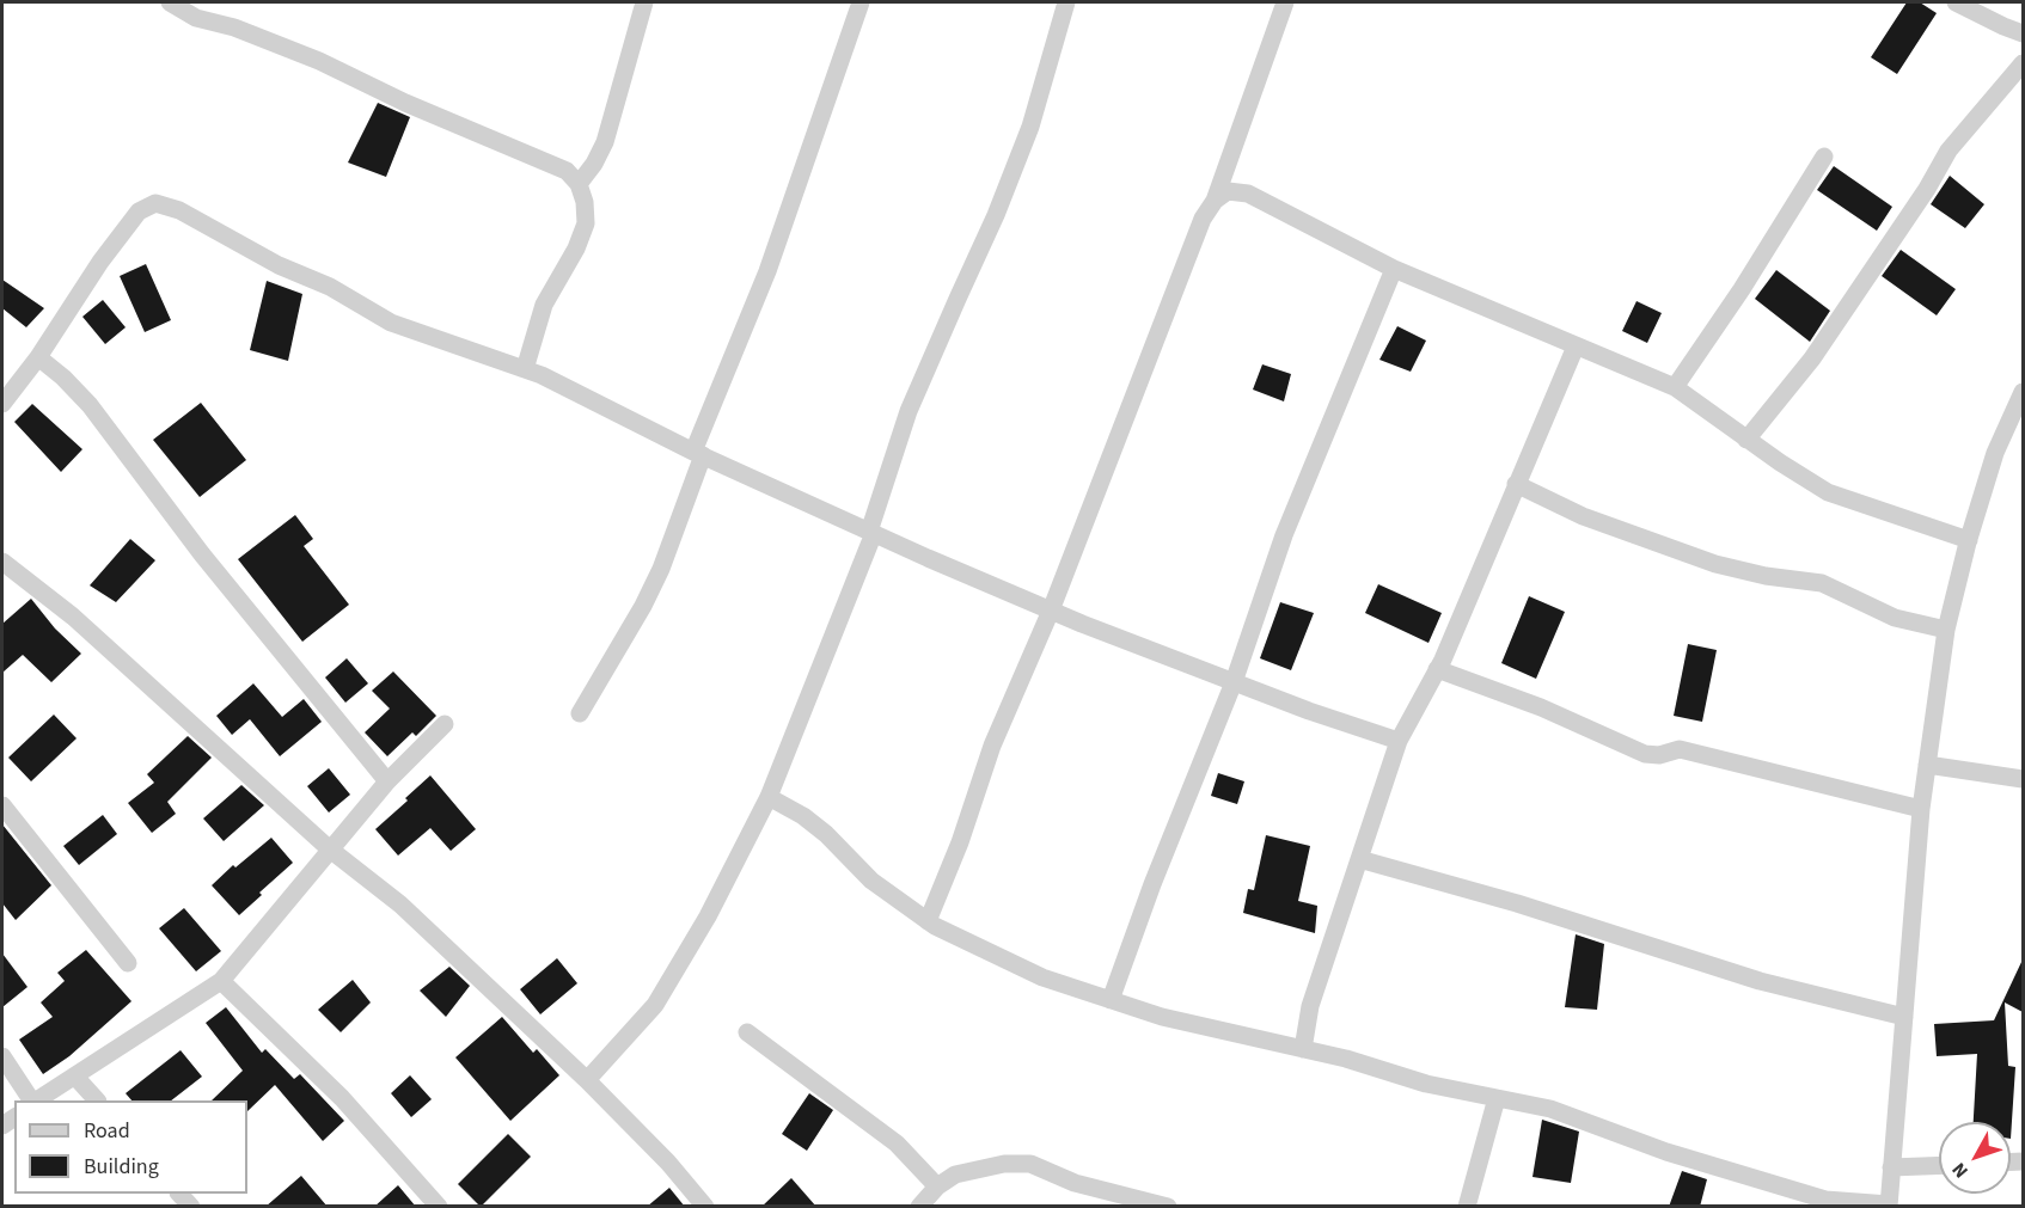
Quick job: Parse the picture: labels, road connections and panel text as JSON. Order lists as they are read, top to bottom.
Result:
{
  "legend": ["Road", "Building"],
  "north": "bottom left"
}
